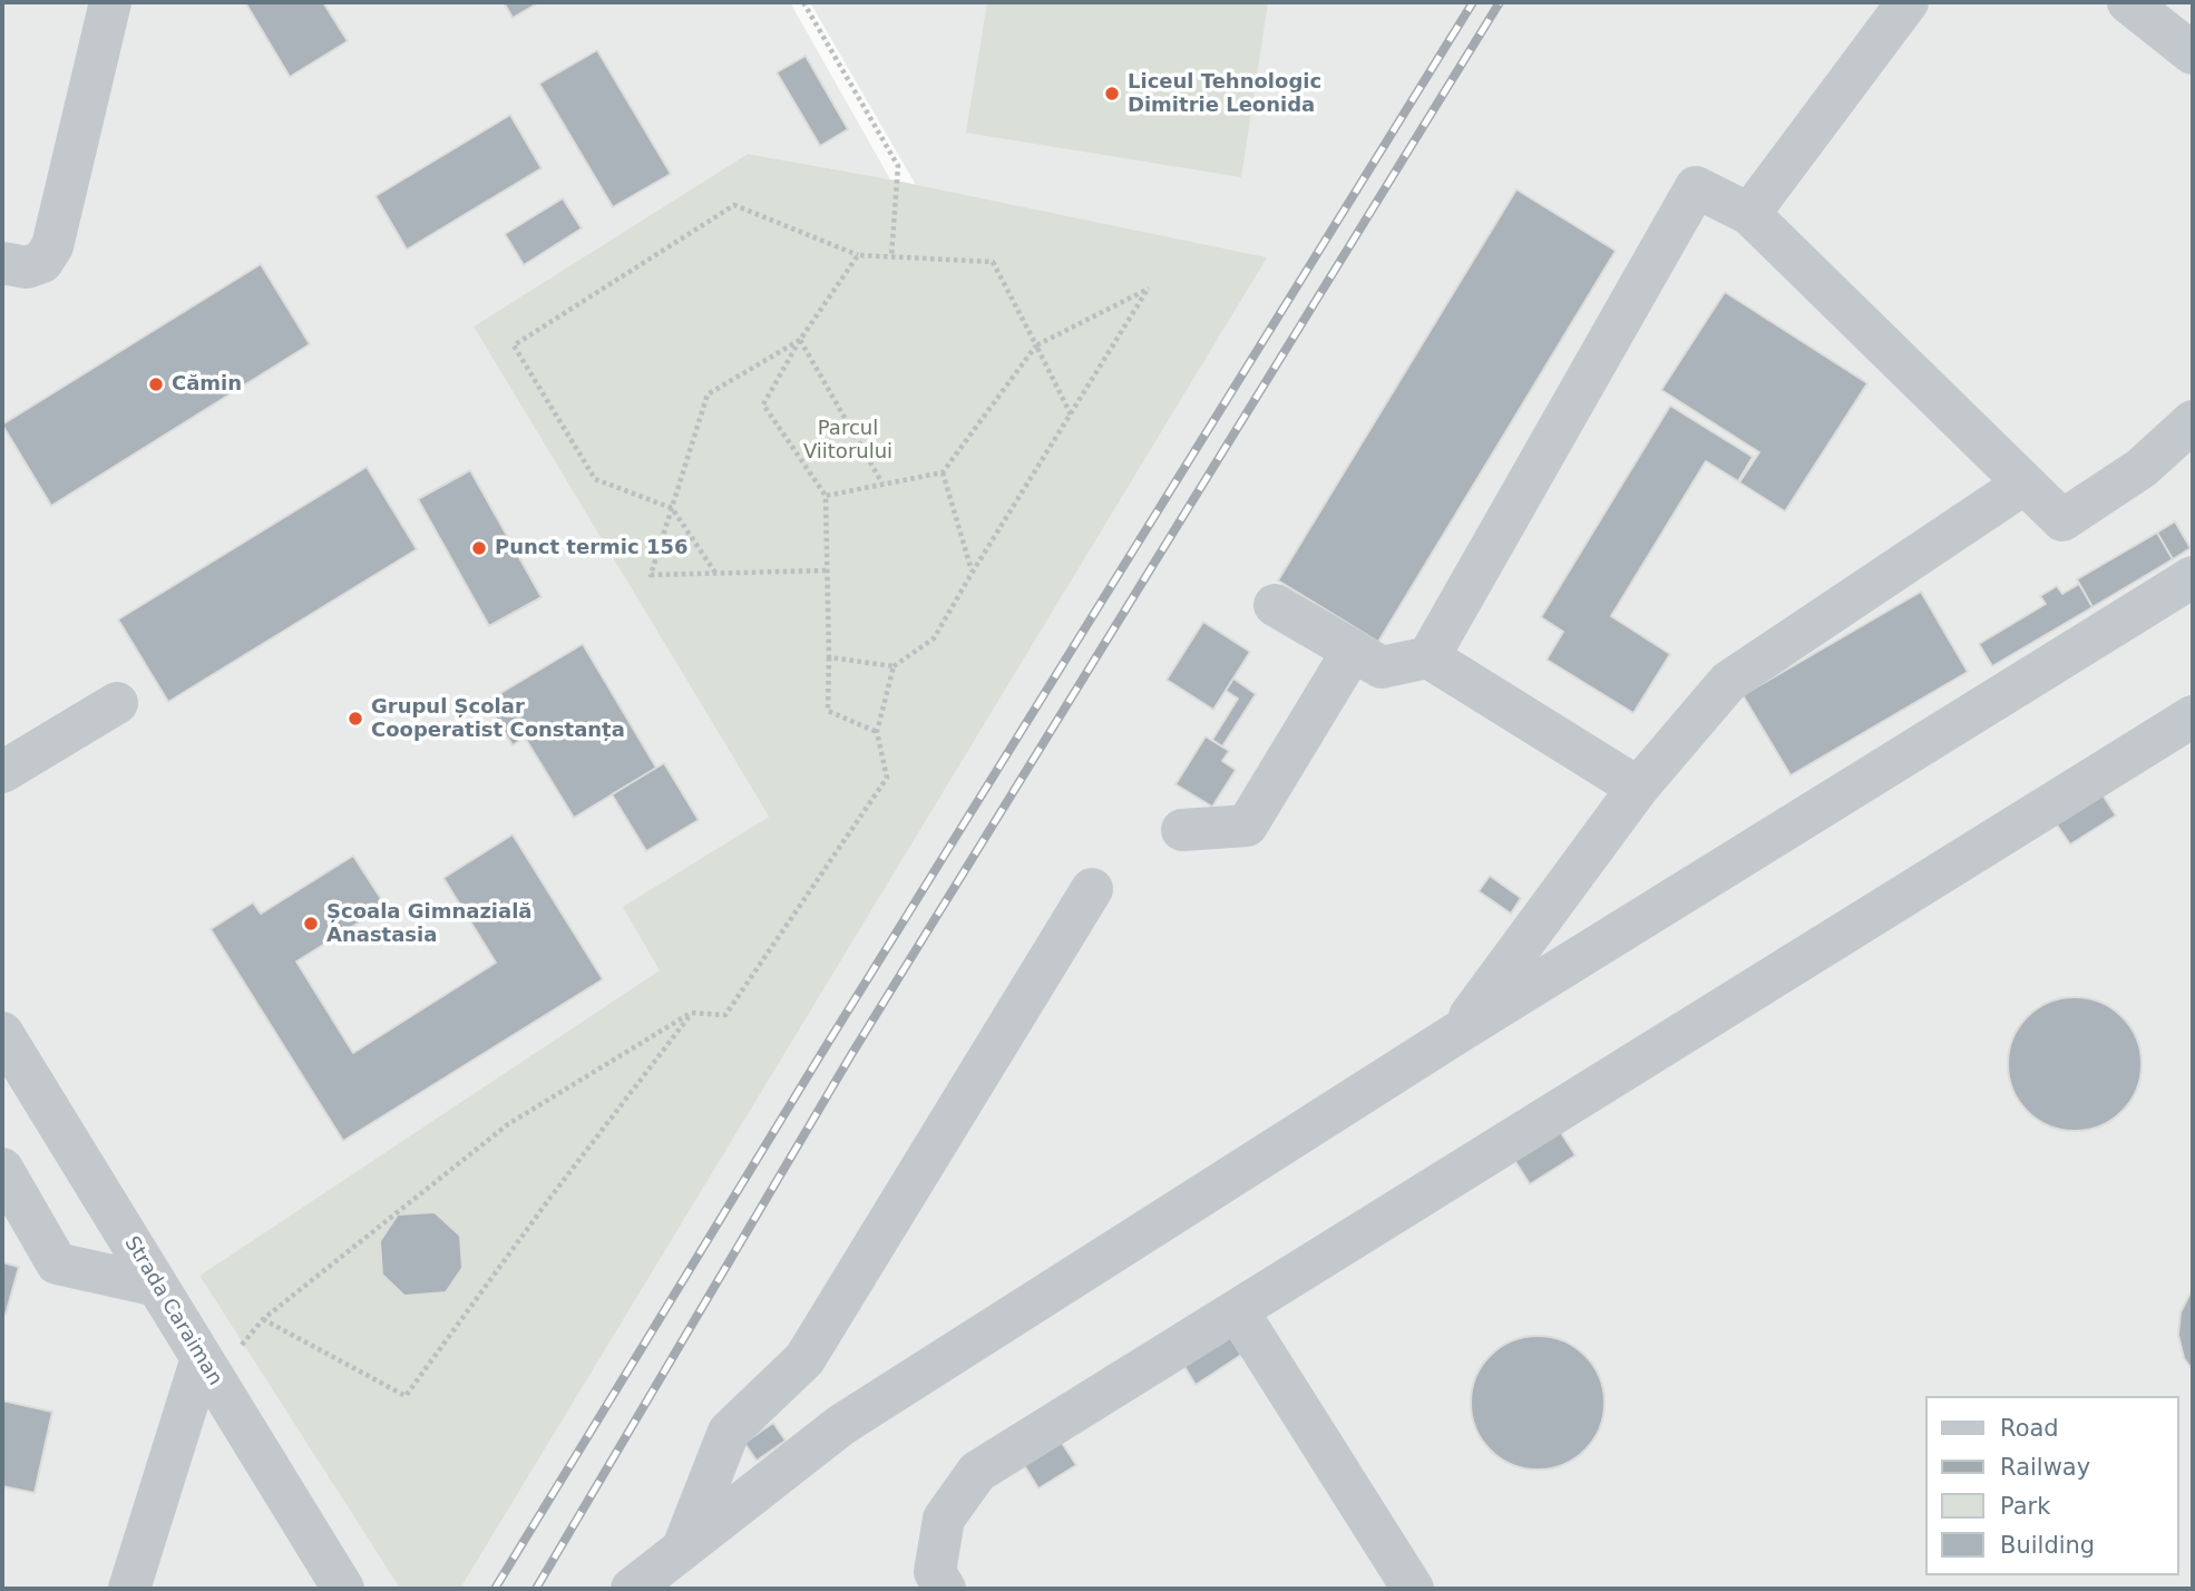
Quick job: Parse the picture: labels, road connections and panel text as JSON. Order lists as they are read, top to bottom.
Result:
{
  "streets": {
    "street": ["Strada Caraiman"]
  },
  "parks": ["Parcul Viitorului"],
  "places": [
    "Liceul Tehnologic Dimitrie Leonida",
    "Cămin",
    "Punct termic 156",
    "Grupul Școlar Cooperatist Constanța",
    "Școala Gimnazială Anastasia"
  ],
  "legend": [
    "Road",
    "Railway",
    "Park",
    "Building"
  ]
}
